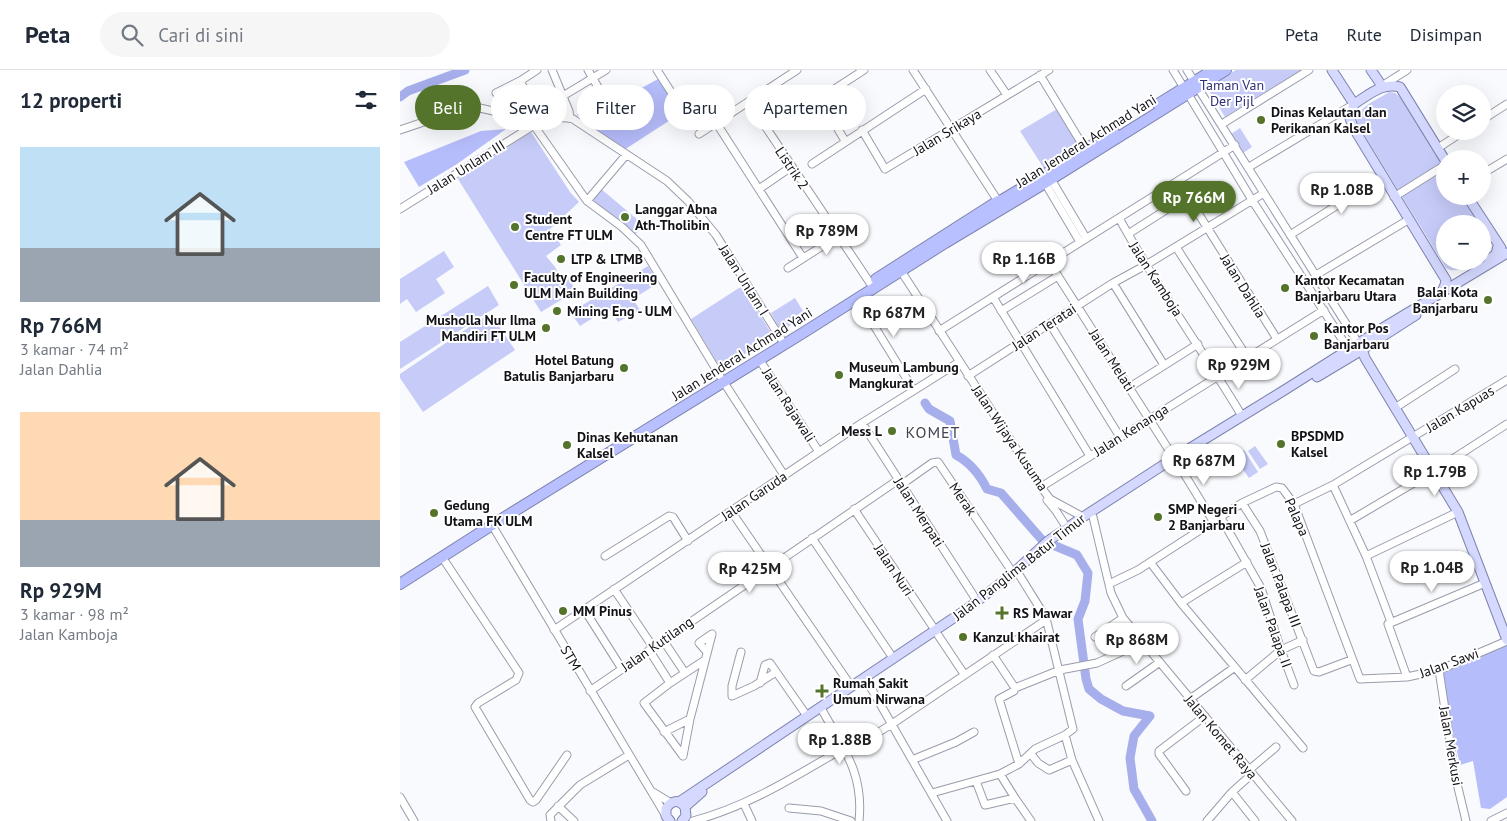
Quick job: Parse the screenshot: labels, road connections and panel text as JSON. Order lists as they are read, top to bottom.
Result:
{
  "streets": {
    "highway": ["Jalan Jenderal Achmad Yani"],
    "main road": ["Jalan Panglima Batur Timur"],
    "street": [
      "Jalan Srikaya",
      "Jalan Unlam III",
      "Listrik 2",
      "Jalan Kamboja",
      "Jalan Unlam I",
      "Jalan Dahlia",
      "Jalan Teratai",
      "Jalan Melati",
      "Jalan Rajawali",
      "Jalan Kapuas",
      "Jalan Kenanga",
      "Jalan Wijaya Kusuma",
      "Jalan Garuda",
      "Merak",
      "Jalan Merpati",
      "Palapa",
      "Jalan Nuri",
      "Jalan Palapa III",
      "Jalan Palapa II",
      "Jalan Kutilang",
      "STM",
      "Jalan Sawi",
      "Jalan Komet Raya",
      "Jalan Merkusi"
    ]
  },
  "crossings": [
    ["Jalan Jenderal Achmad Yani", "Listrik 2"],
    ["Jalan Jenderal Achmad Yani", "Jalan Unlam I"],
    ["Jalan Jenderal Achmad Yani", "Jalan Rajawali"],
    ["Jalan Jenderal Achmad Yani", "Jalan Wijaya Kusuma"],
    ["Jalan Jenderal Achmad Yani", "STM"],
    ["Jalan Kamboja", "Jalan Teratai"],
    ["Jalan Kamboja", "Jalan Kenanga"],
    ["Jalan Kamboja", "Jalan Panglima Batur Timur"],
    ["Jalan Dahlia", "Jalan Teratai"],
    ["Jalan Dahlia", "Jalan Kenanga"],
    ["Jalan Teratai", "Jalan Melati"],
    ["Jalan Teratai", "Jalan Wijaya Kusuma"],
    ["Jalan Melati", "Jalan Kenanga"],
    ["Jalan Melati", "Palapa"],
    ["Jalan Melati", "Jalan Panglima Batur Timur"],
    ["Jalan Rajawali", "Jalan Garuda"],
    ["Jalan Kapuas", "Palapa"],
    ["Jalan Kenanga", "Jalan Wijaya Kusuma"],
    ["Jalan Wijaya Kusuma", "Jalan Garuda"],
    ["Jalan Wijaya Kusuma", "Jalan Panglima Batur Timur"],
    ["Jalan Garuda", "Jalan Merpati"],
    ["Jalan Garuda", "STM"],
    ["Merak", "Jalan Merpati"],
    ["Merak", "Jalan Panglima Batur Timur"],
    ["Merak", "Jalan Kutilang"],
    ["Jalan Merpati", "Jalan Panglima Batur Timur"],
    ["Jalan Merpati", "Jalan Kutilang"],
    ["Palapa", "Jalan Palapa III"],
    ["Palapa", "Jalan Palapa II"],
    ["Palapa", "Jalan Sawi"],
    ["Palapa", "Jalan Komet Raya"],
    ["Jalan Panglima Batur Timur", "Jalan Nuri"],
    ["Jalan Panglima Batur Timur", "Jalan Komet Raya"],
    ["Jalan Nuri", "Jalan Kutilang"],
    ["Jalan Kutilang", "STM"],
    ["Jalan Sawi", "Jalan Merkusi"]
  ],
  "districts": ["KOMET"],
  "parks": ["Taman Van Der Pijl"],
  "places": {
    "other": [
      "Dinas Kelautan dan Perikanan Kalsel",
      "Langgar Abna Ath-Tholibin",
      "Student Centre FT ULM",
      "LTP & LTMB",
      "Faculty of Engineering ULM Main Building",
      "Kantor Kecamatan Banjarbaru Utara",
      "Balai Kota Banjarbaru",
      "Mining Eng - ULM",
      "Musholla Nur Ilma Mandiri FT ULM",
      "Kantor Pos Banjarbaru",
      "Hotel Batung Batulis Banjarbaru",
      "Museum Lambung Mangkurat",
      "Mess L",
      "BPSDMD Kalsel",
      "Dinas Kehutanan Kalsel",
      "Gedung Utama FK ULM",
      "SMP Negeri 2 Banjarbaru",
      "MM Pinus",
      "Kanzul khairat"
    ],
    "health": ["RS Mawar", "Rumah Sakit Umum Nirwana"]
  },
  "page": {
    "header": "Peta",
    "search": "Cari di sini",
    "nav": ["Peta", "Rute", "Disimpan"],
    "heading": "12 properti",
    "map_buttons": ["+", "−"],
    "chip": [
      "Beli",
      "Sewa",
      "Filter",
      "Baru",
      "Apartemen"
    ],
    "list": [
      {
        "name": "Rp 766M",
        "note": "3 kamar · 74 m² · Jalan Dahlia"
      },
      {
        "name": "Rp 929M",
        "note": "3 kamar · 98 m² · Jalan Kamboja"
      }
    ],
    "price": [
      "Rp 1.08B",
      "Rp 766M",
      "Rp 789M",
      "Rp 1.16B",
      "Rp 687M",
      "Rp 929M",
      "Rp 687M",
      "Rp 1.79B",
      "Rp 1.04B",
      "Rp 425M",
      "Rp 868M",
      "Rp 1.88B"
    ]
  }
}
